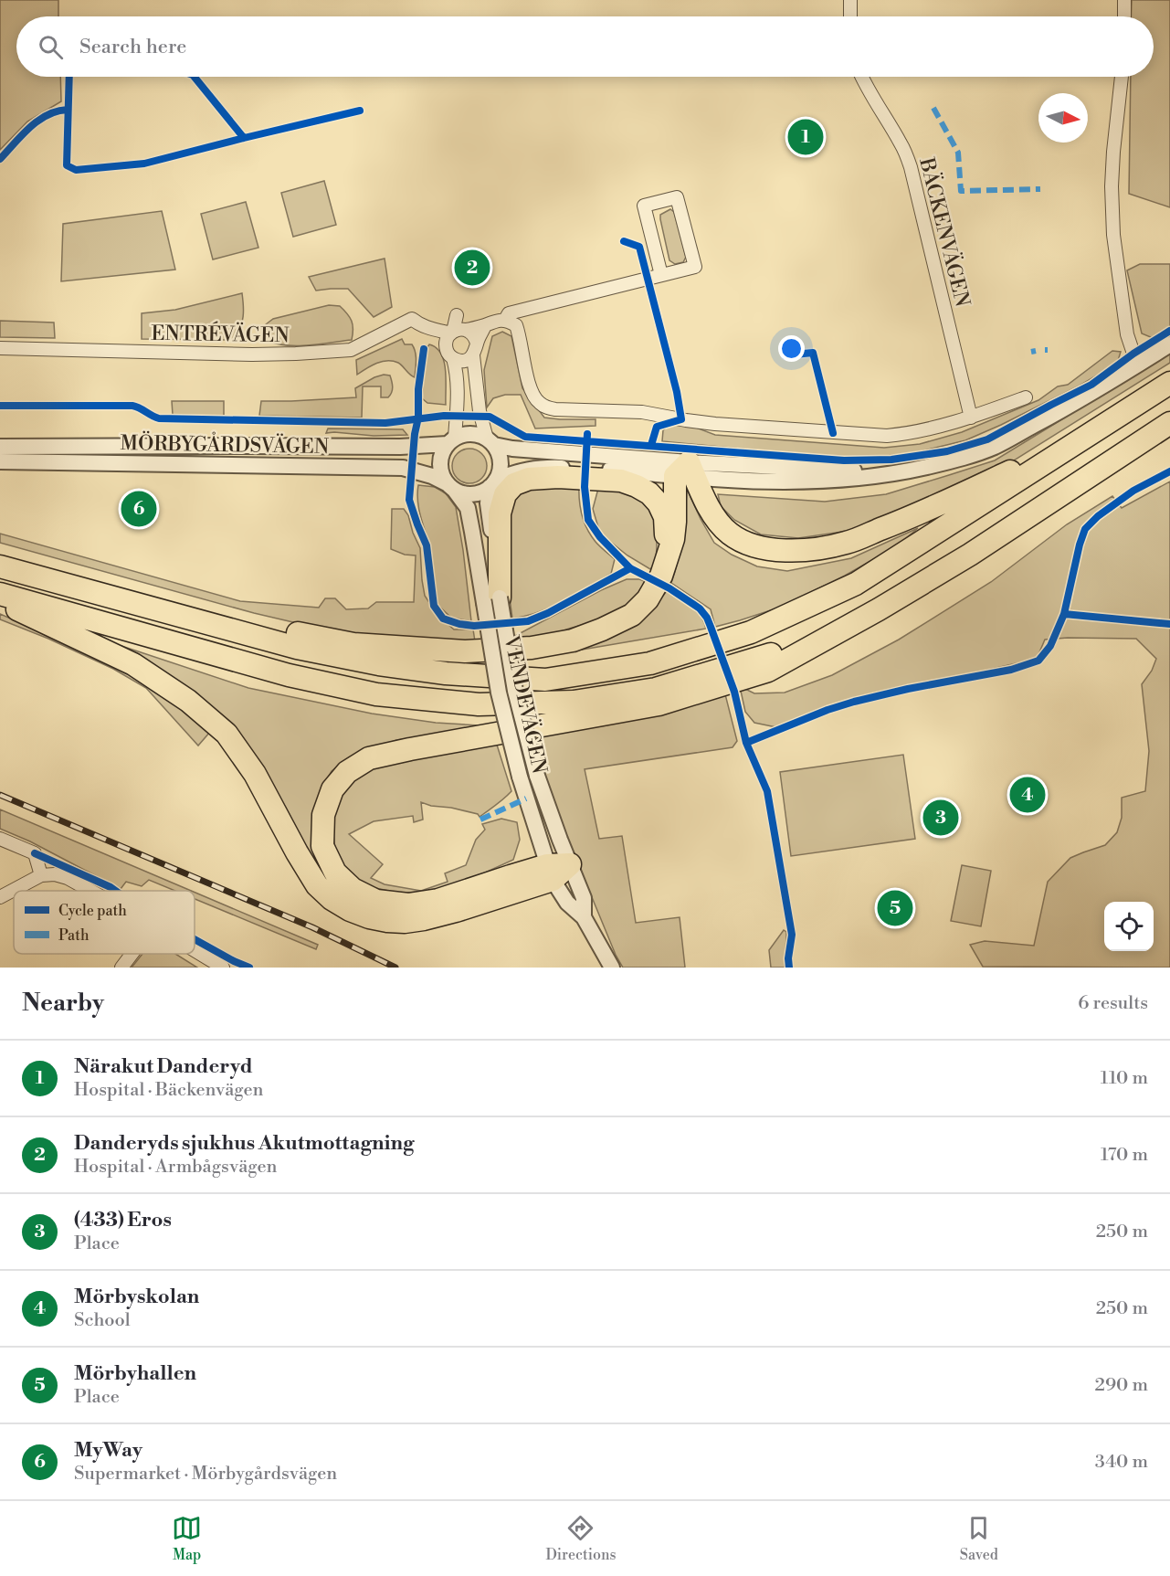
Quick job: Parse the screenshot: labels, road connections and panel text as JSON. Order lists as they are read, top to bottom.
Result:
{
  "streets": {
    "street": [
      "BÄCKENVÄGEN",
      "ENTRÉVÄGEN",
      "MÖRBYGÅRDSVÄGEN",
      "VENDEVÄGEN"
    ]
  },
  "crossings": [
    ["MÖRBYGÅRDSVÄGEN", "VENDEVÄGEN"]
  ],
  "legend": ["Cycle path", "Path"],
  "north": "right",
  "page": {
    "search": "Search here",
    "pins": [
      "1",
      "2",
      "6",
      "4",
      "3",
      "5"
    ],
    "heading": ["Nearby", "6 results"],
    "list": [
      {
        "mark": "1",
        "name": "Närakut Danderyd",
        "note": "Hospital · Bäckenvägen",
        "value": "110 m"
      },
      {
        "mark": "2",
        "name": "Danderyds sjukhus Akutmottagning",
        "note": "Hospital · Armbågsvägen",
        "value": "170 m"
      },
      {
        "mark": "3",
        "name": "(433) Eros",
        "note": "Place",
        "value": "250 m"
      },
      {
        "mark": "4",
        "name": "Mörbyskolan",
        "note": "School",
        "value": "250 m"
      },
      {
        "mark": "5",
        "name": "Mörbyhallen",
        "note": "Place",
        "value": "290 m"
      },
      {
        "mark": "6",
        "name": "MyWay",
        "note": "Supermarket · Mörbygårdsvägen",
        "value": "340 m"
      }
    ],
    "nav": ["Map", "Directions", "Saved"]
  }
}
